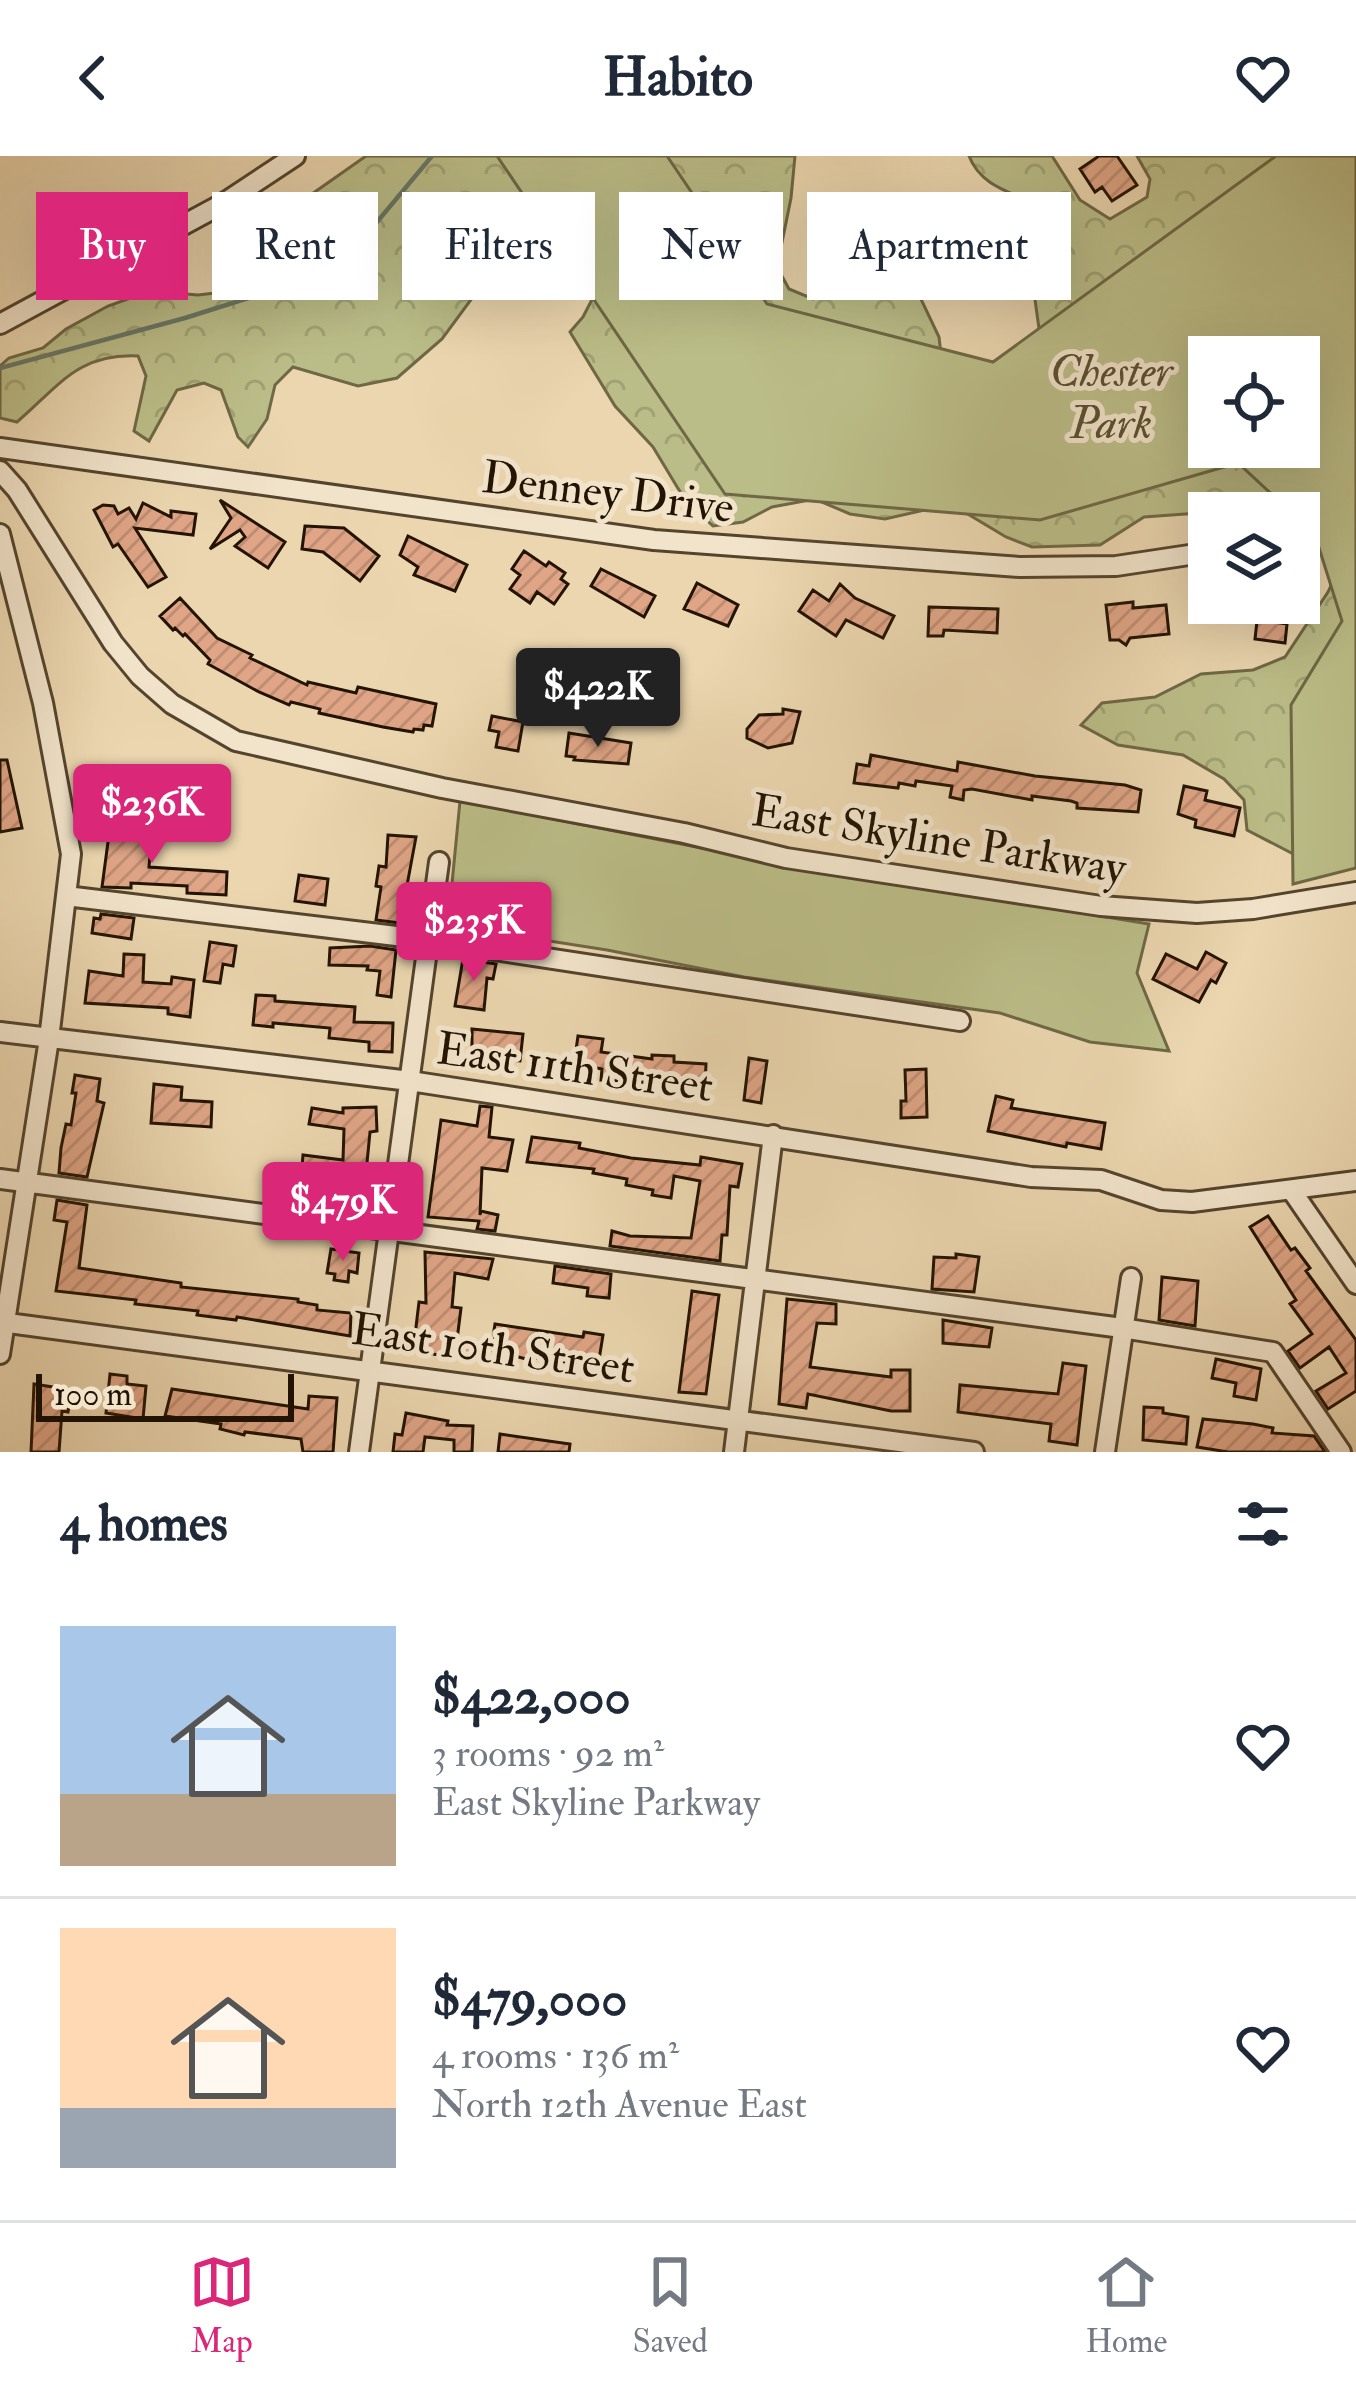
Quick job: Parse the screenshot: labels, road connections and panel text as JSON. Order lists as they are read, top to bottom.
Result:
{
  "streets": {
    "street": [
      "Denney Drive",
      "East Skyline Parkway",
      "East 11th Street",
      "East 10th Street"
    ]
  },
  "parks": ["Chester Park"],
  "scale_bar": "100 m",
  "page": {
    "header": "Habito",
    "chip": [
      "Buy",
      "Rent",
      "Filters",
      "New",
      "Apartment"
    ],
    "price": [
      "$422K",
      "$236K",
      "$235K",
      "$479K"
    ],
    "scale": "100 m",
    "heading": "4 homes",
    "list": [
      {
        "name": "$422,000",
        "note": "3 rooms · 92 m² · East Skyline Parkway"
      },
      {
        "name": "$479,000",
        "note": "4 rooms · 136 m² · North 12th Avenue East"
      }
    ],
    "tabs": ["Map", "Saved", "Home"]
  }
}
